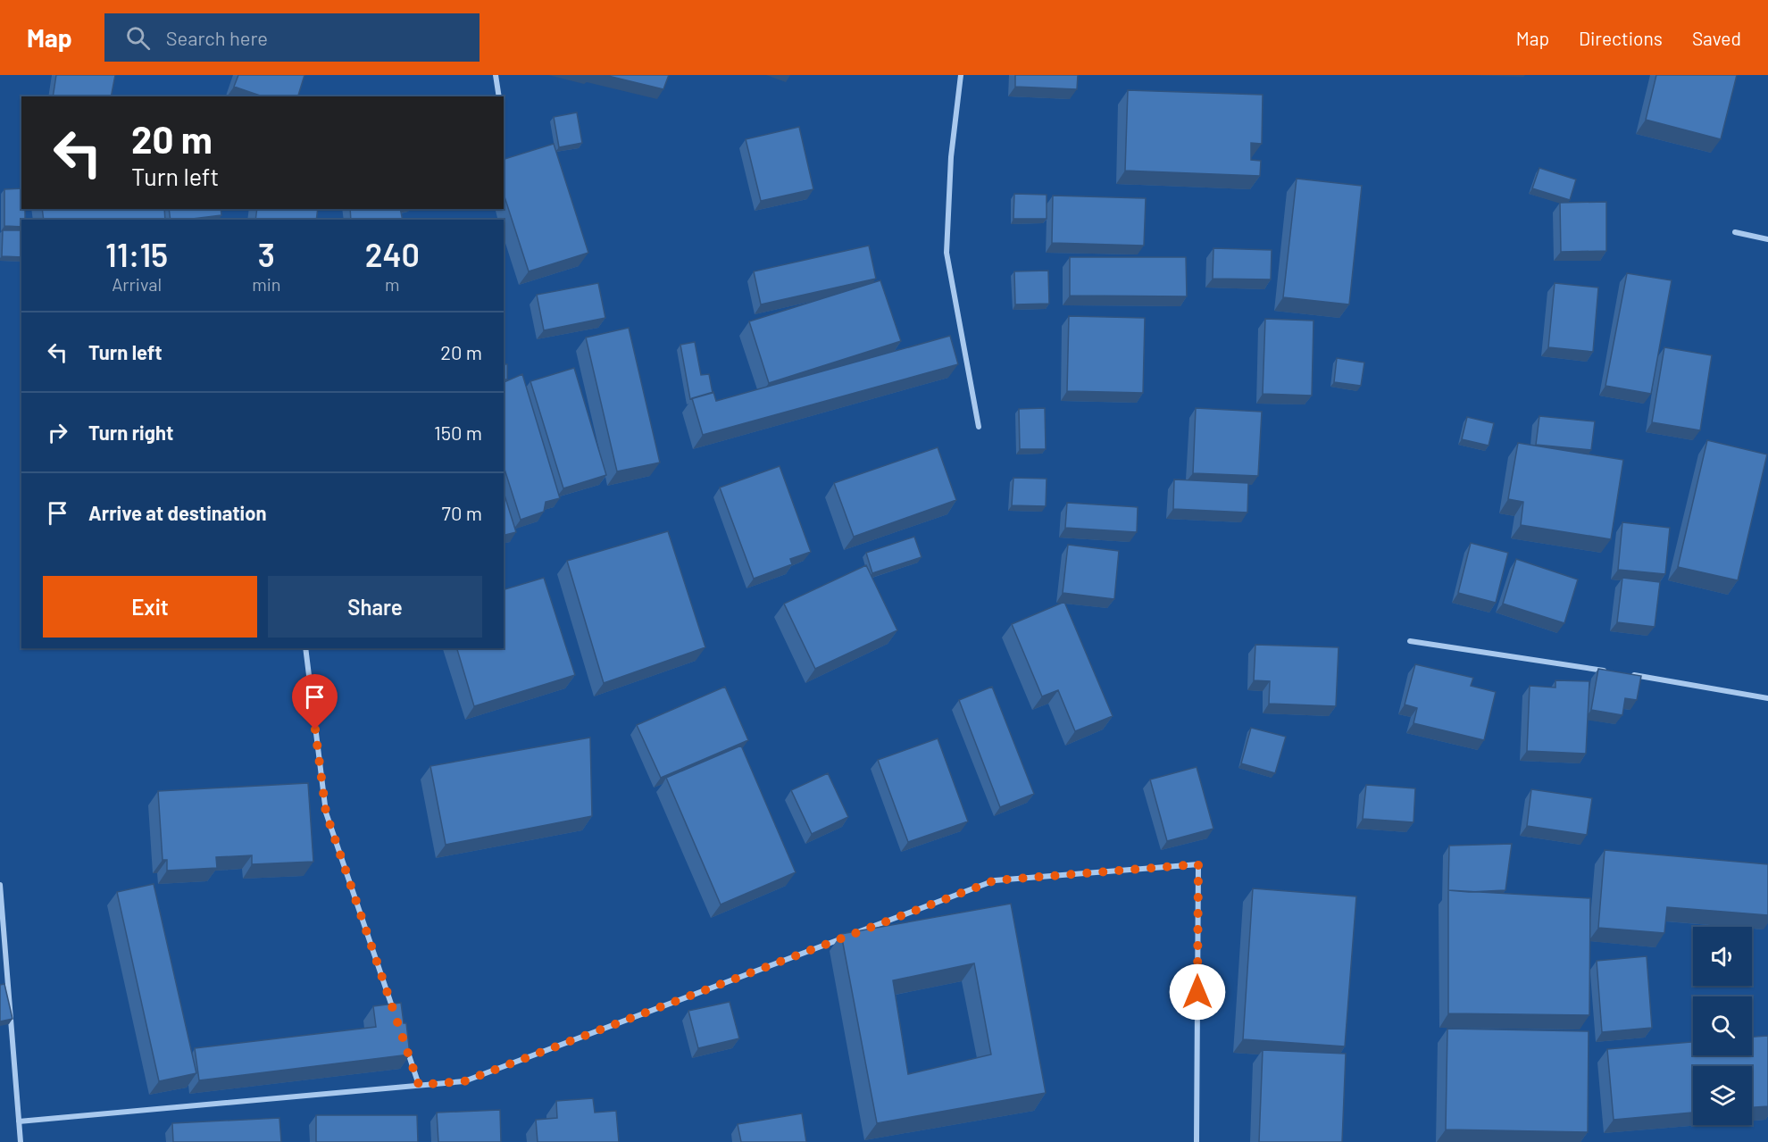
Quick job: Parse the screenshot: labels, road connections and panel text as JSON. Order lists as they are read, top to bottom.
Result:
{
  "page": {
    "header": "Map",
    "search": "Search here",
    "nav": ["Map", "Directions", "Saved"],
    "turn": ["20 m", "Turn left"],
    "eta": [
      "11:15",
      "Arrival",
      "3",
      "min",
      "240",
      "m"
    ],
    "list": [
      {
        "name": "Turn left",
        "value": "20 m"
      },
      {
        "name": "Turn right",
        "value": "150 m"
      },
      {
        "name": "Arrive at destination",
        "value": "70 m"
      }
    ],
    "buttons": ["Exit", "Share"]
  }
}
